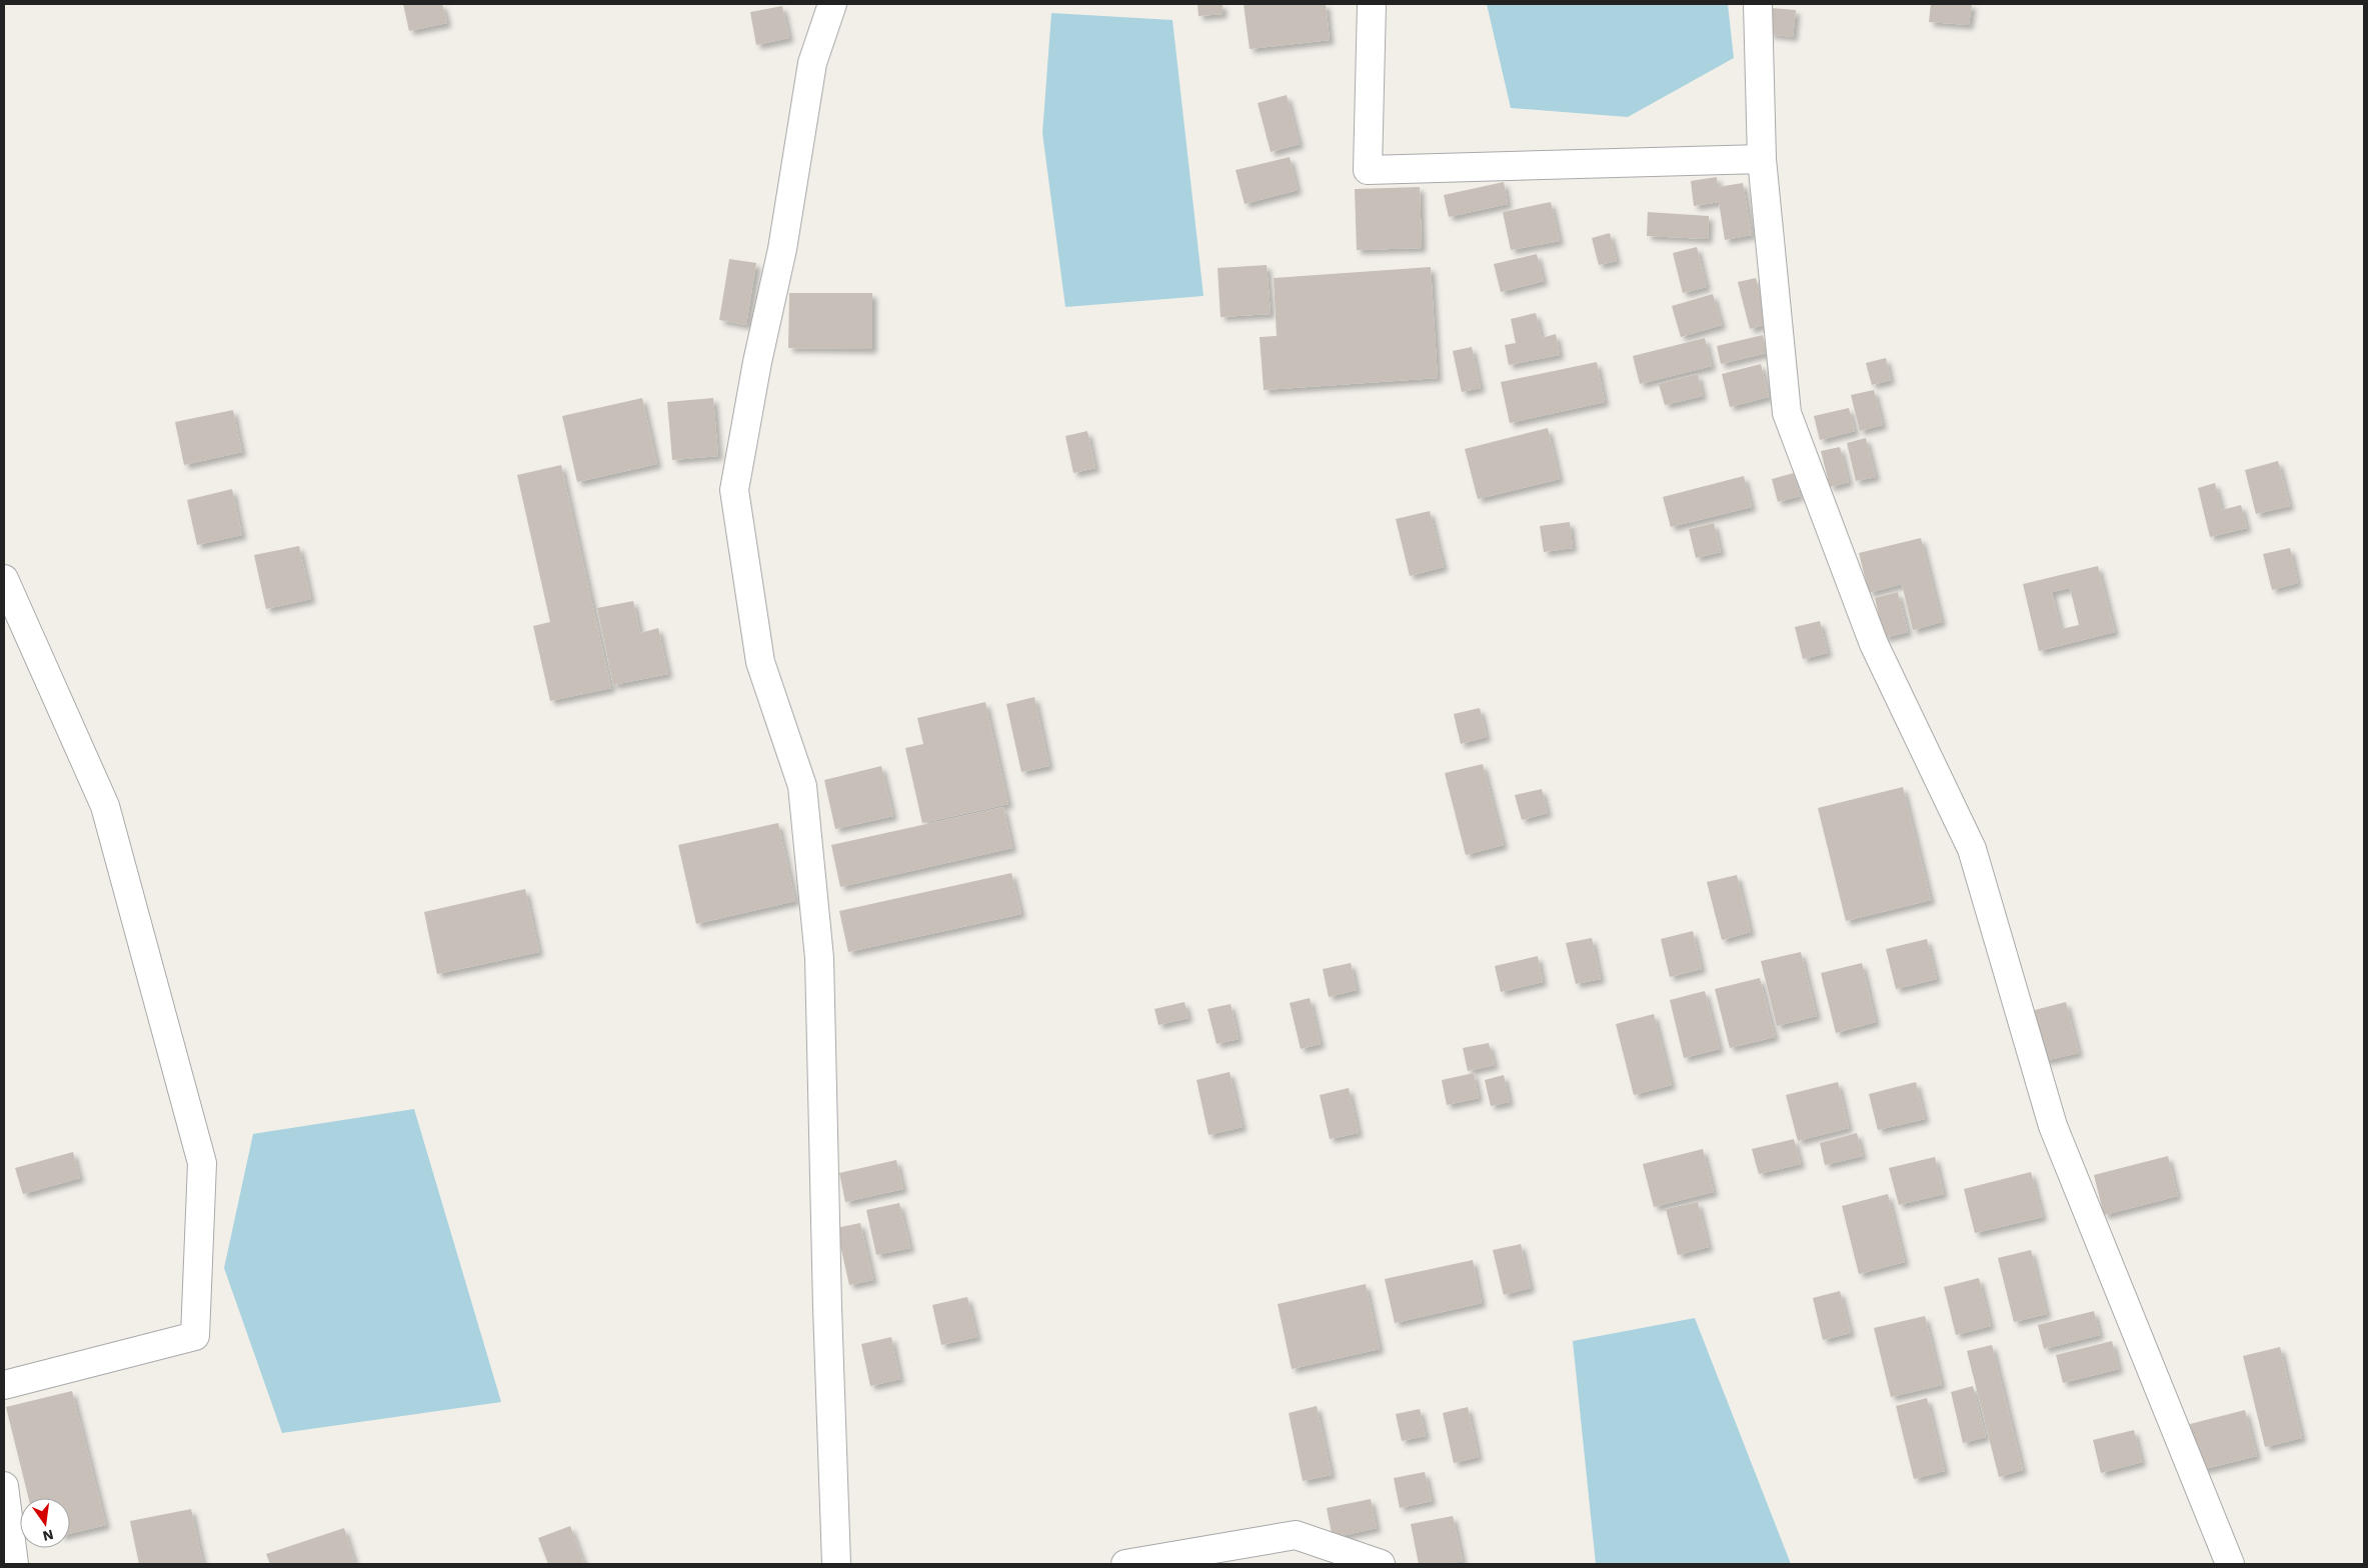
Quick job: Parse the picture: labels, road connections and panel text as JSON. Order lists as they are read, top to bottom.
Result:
{
  "north": "bottom"
}
